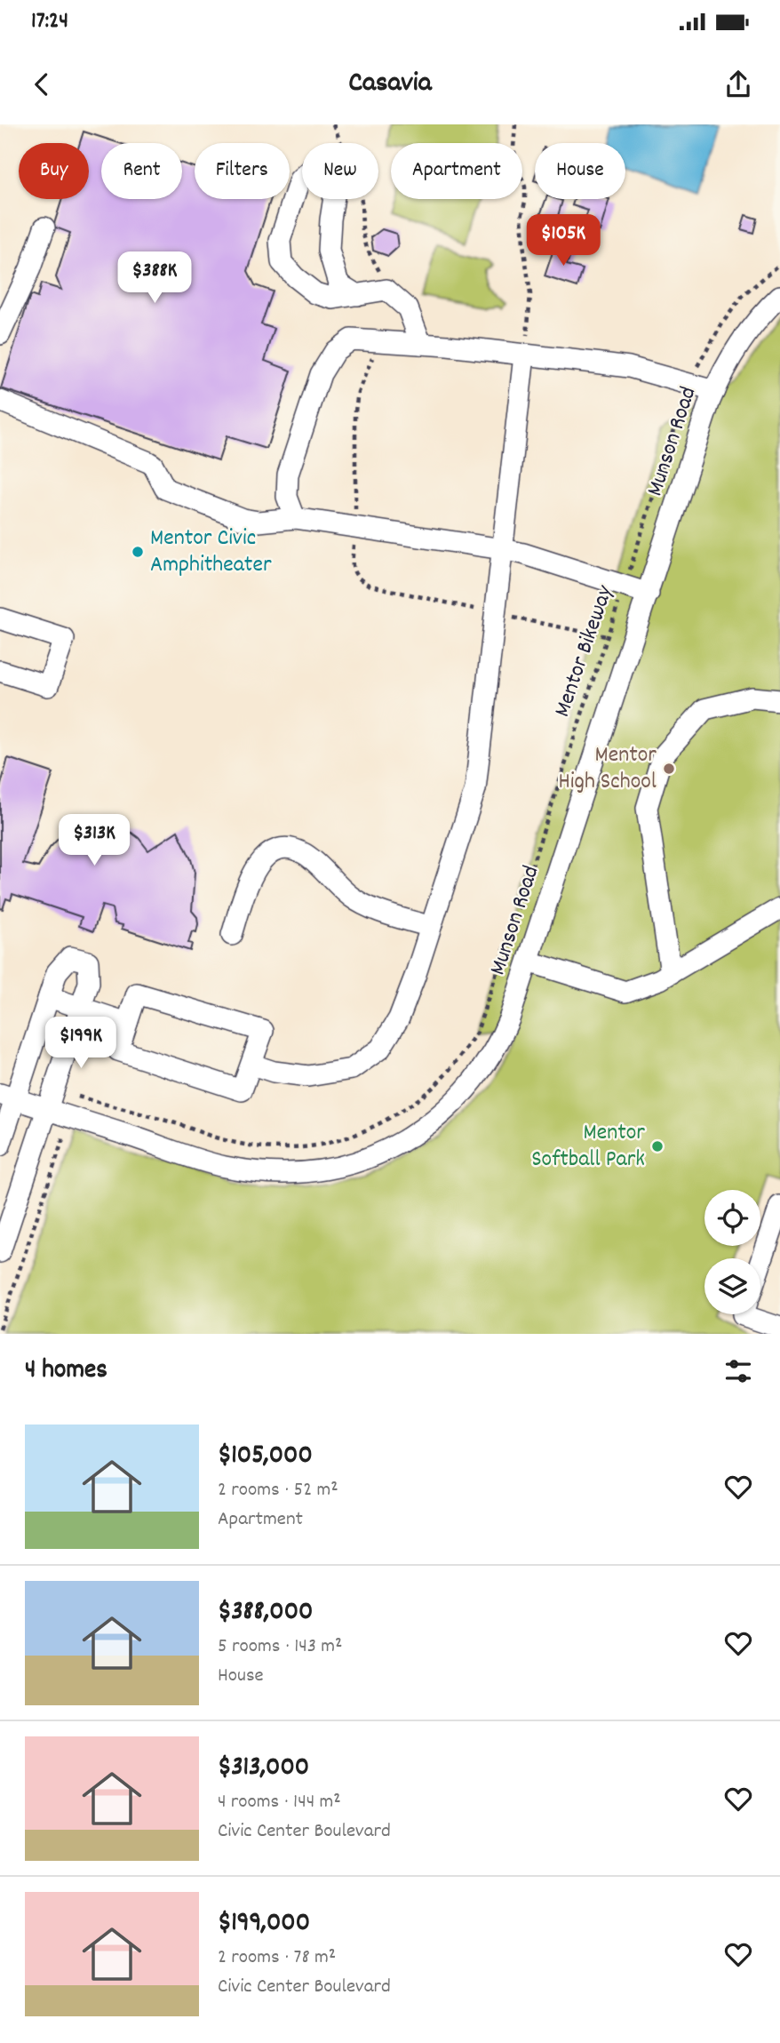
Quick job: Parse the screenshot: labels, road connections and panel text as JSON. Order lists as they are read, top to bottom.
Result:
{
  "streets": {
    "street": ["Munson Road"],
    "path": ["Mentor Bikeway"]
  },
  "places": ["Mentor Civic Amphitheater", "Mentor High School", "Mentor Softball Park"],
  "page": {
    "status": "17:24",
    "header": "Casavia",
    "chip": [
      "Buy",
      "Rent",
      "Filters",
      "New",
      "Apartment",
      "House"
    ],
    "price": [
      "$105K",
      "$388K",
      "$313K",
      "$199K"
    ],
    "heading": "4 homes",
    "list": [
      {
        "name": "$105,000",
        "note": "2 rooms · 52 m² · Apartment"
      },
      {
        "name": "$388,000",
        "note": "5 rooms · 143 m² · House"
      },
      {
        "name": "$313,000",
        "note": "4 rooms · 144 m² · Civic Center Boulevard"
      },
      {
        "name": "$199,000",
        "note": "2 rooms · 78 m² · Civic Center Boulevard"
      }
    ]
  }
}
